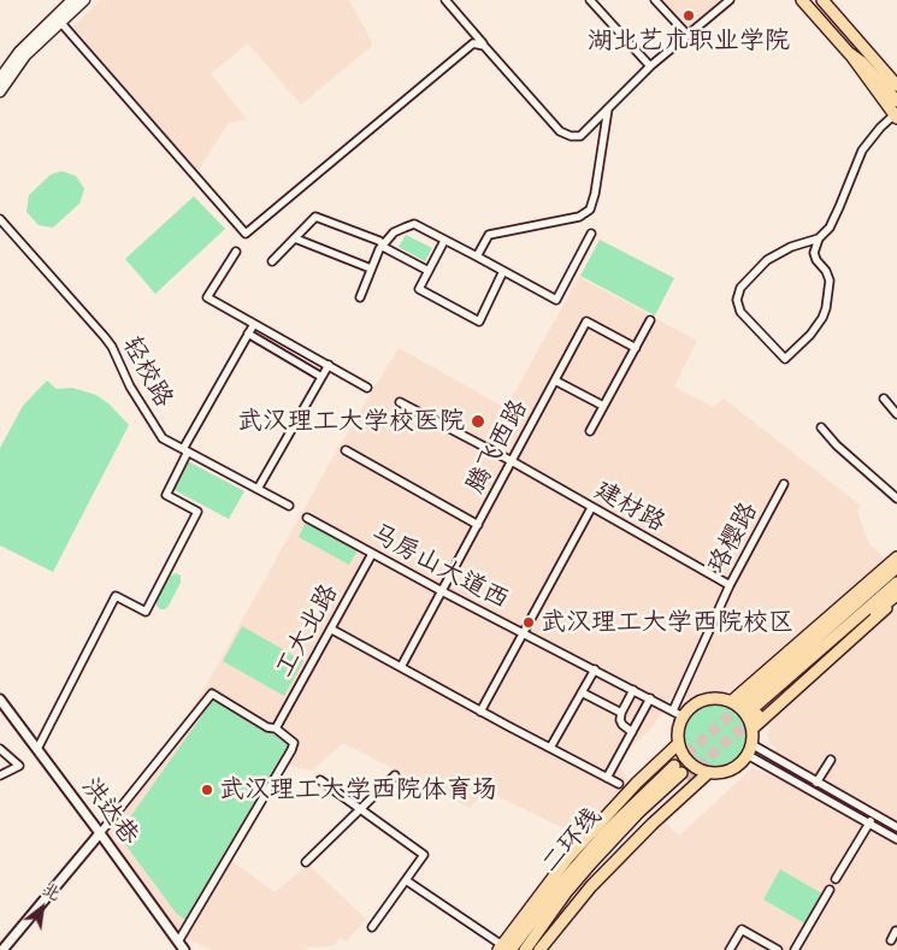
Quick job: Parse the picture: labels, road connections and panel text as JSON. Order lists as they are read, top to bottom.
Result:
{
  "streets": {
    "main road": ["二环线"],
    "street": [
      "轻校路",
      "腾飞西路",
      "建材路",
      "珞樱路",
      "马房山大道西",
      "工大北路",
      "洪达巷"
    ]
  },
  "crossings": [
    ["腾飞西路", "建材路"],
    ["腾飞西路", "马房山大道西"],
    ["建材路", "珞樱路"],
    ["珞樱路", "马房山大道西"],
    ["马房山大道西", "工大北路"]
  ],
  "places": [
    "湖北艺术职业学院",
    "武汉理工大学校医院",
    "武汉理工大学西院校区",
    "武汉理工大学西院体育场"
  ],
  "north": "top right"
}
